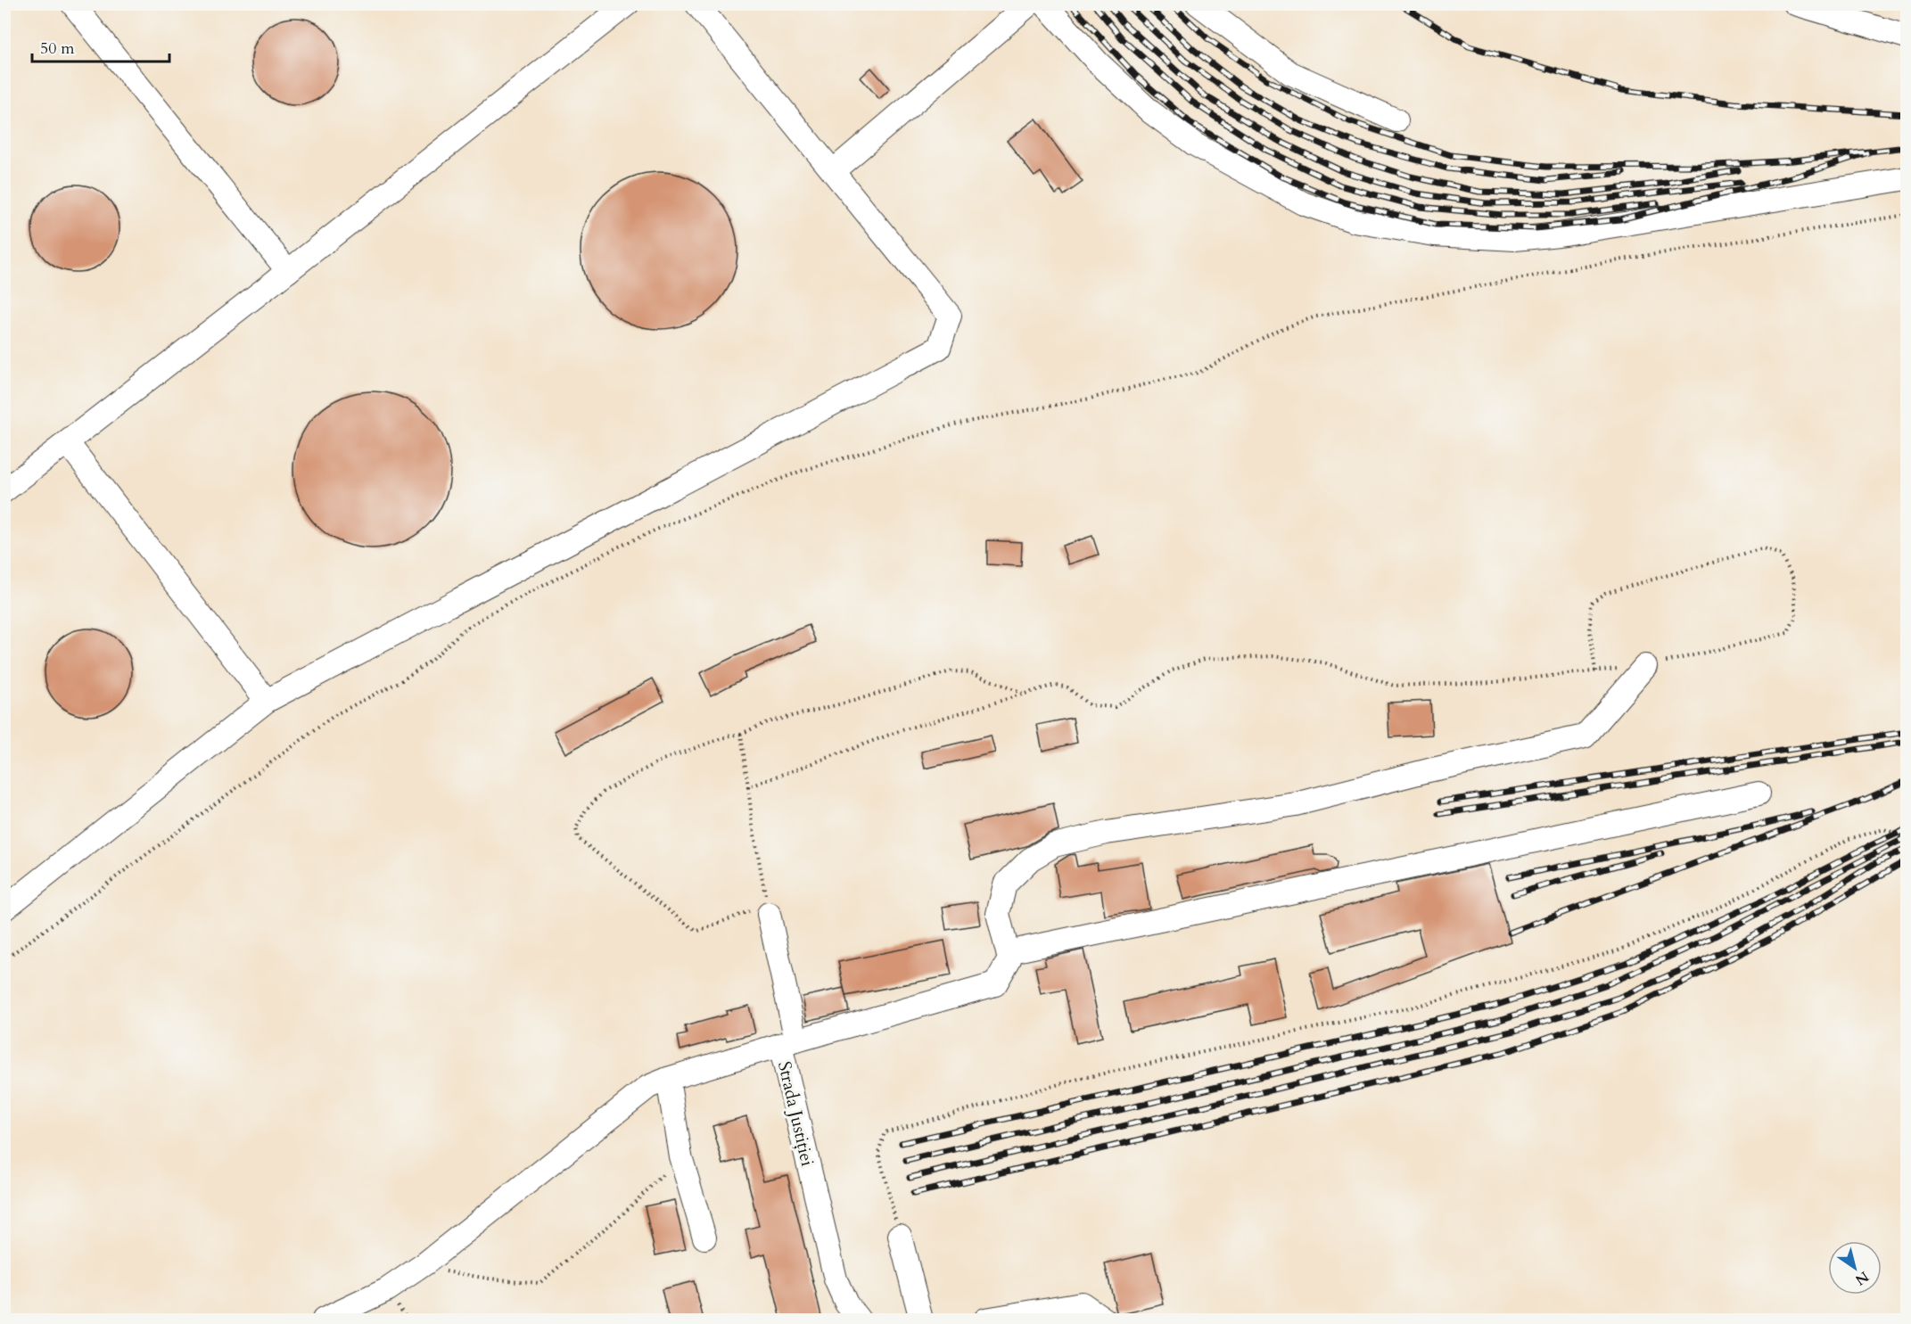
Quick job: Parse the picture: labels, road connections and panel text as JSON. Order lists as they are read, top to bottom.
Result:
{
  "streets": {
    "street": ["Strada Justiției"]
  },
  "scale_bar": "50 m",
  "north": "bottom right"
}
